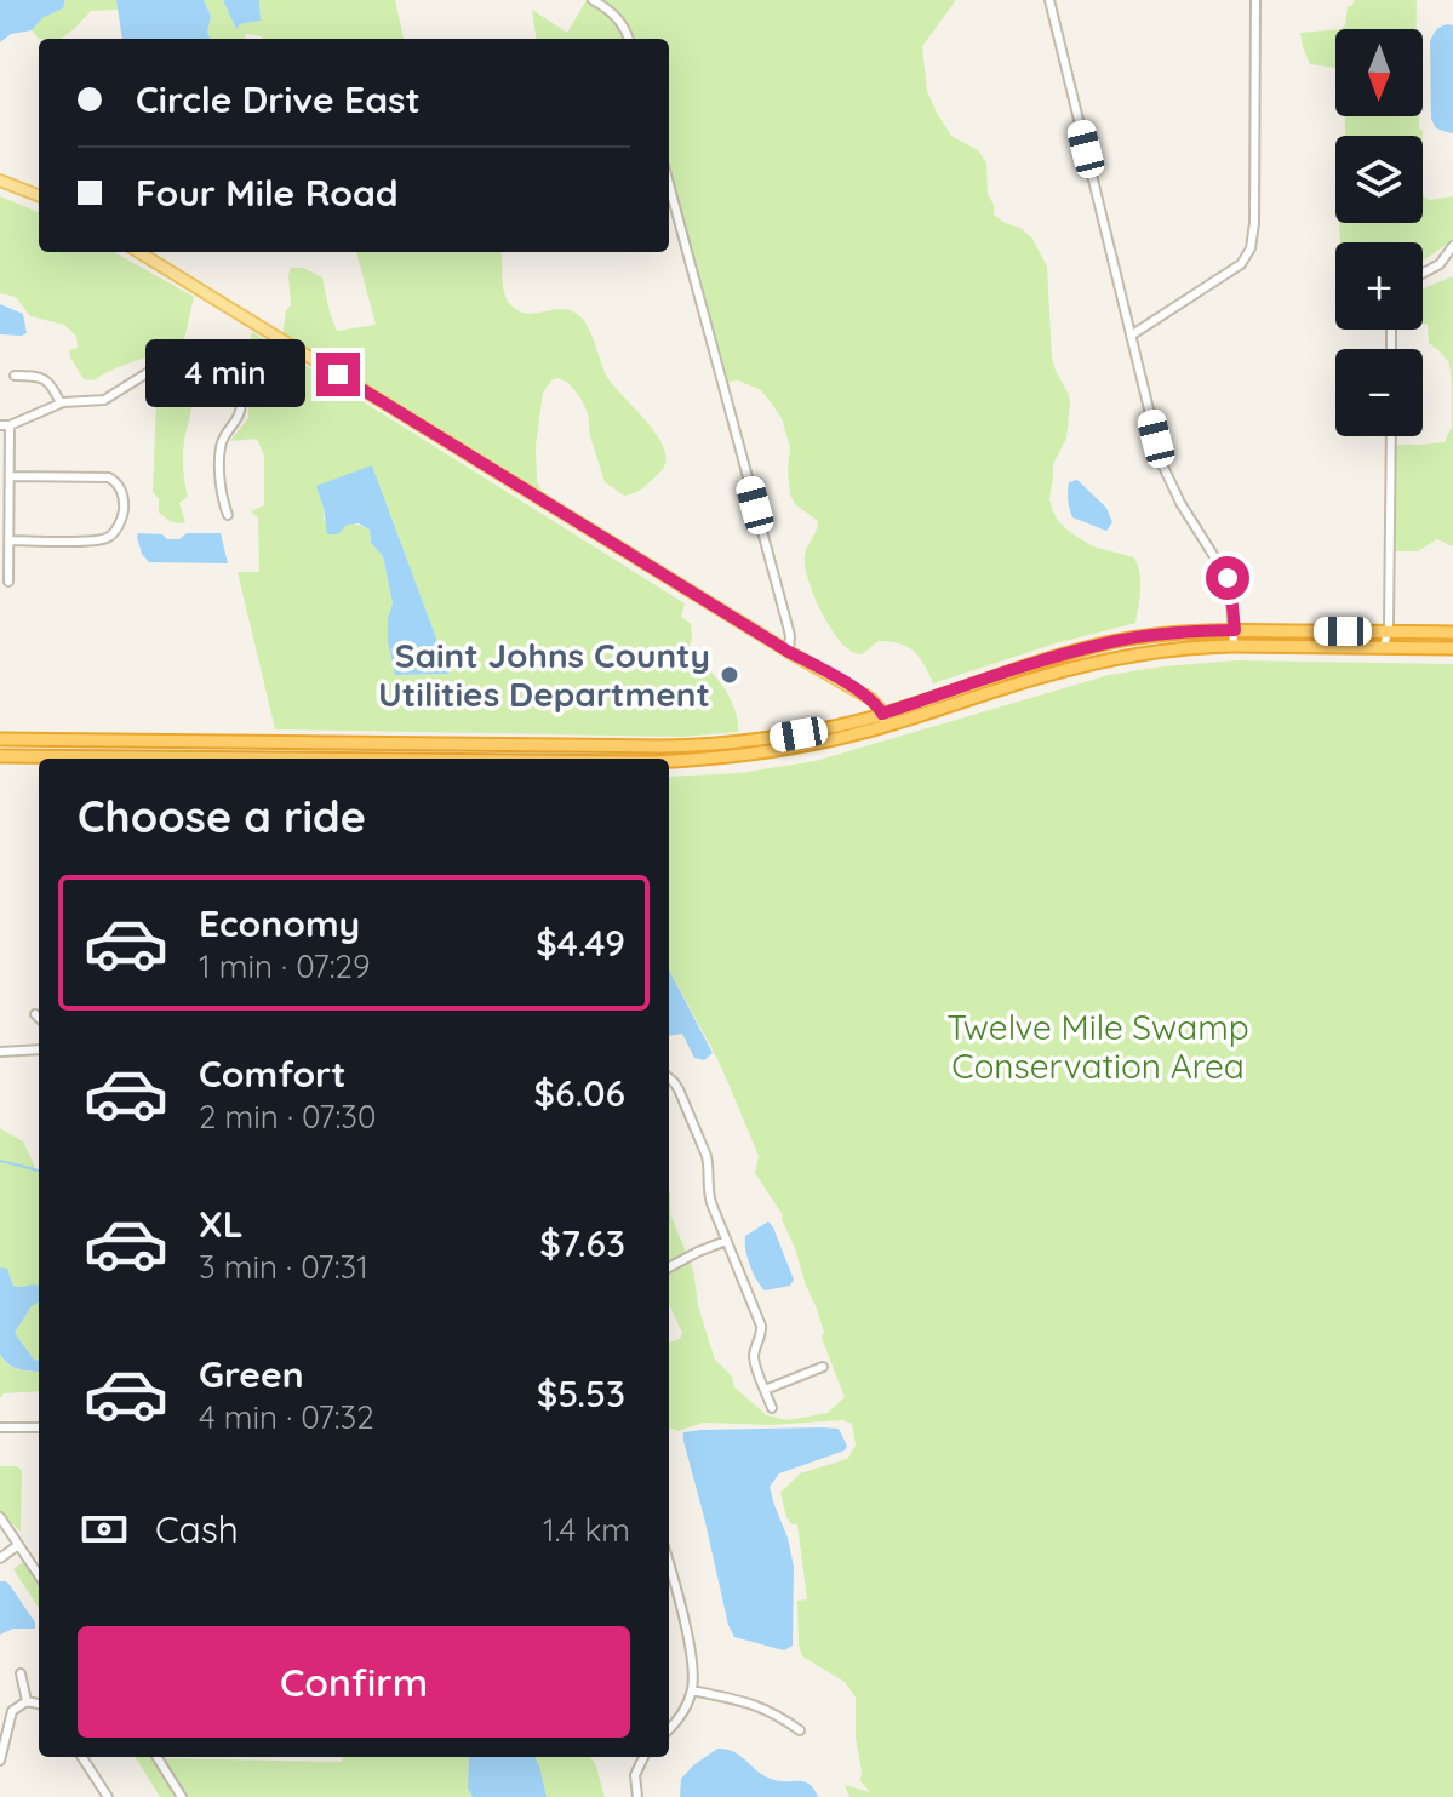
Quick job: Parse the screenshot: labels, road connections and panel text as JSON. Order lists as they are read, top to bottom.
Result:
{
  "parks": ["Twelve Mile Swamp Conservation Area"],
  "places": ["Saint Johns County Utilities Department"],
  "north": "bottom",
  "page": {
    "map_buttons": ["+", "−"],
    "banner": ["Circle Drive East", "Four Mile Road"],
    "bubble": "4 min",
    "heading": "Choose a ride",
    "list": [
      {
        "name": "Economy",
        "note": "1 min · 07:29",
        "value": "$4.49"
      },
      {
        "name": "Comfort",
        "note": "2 min · 07:30",
        "value": "$6.06"
      },
      {
        "name": "XL",
        "note": "3 min · 07:31",
        "value": "$7.63"
      },
      {
        "name": "Green",
        "note": "4 min · 07:32",
        "value": "$5.53"
      }
    ],
    "pay": ["Cash", "1.4 km"],
    "buttons": "Confirm"
  }
}
